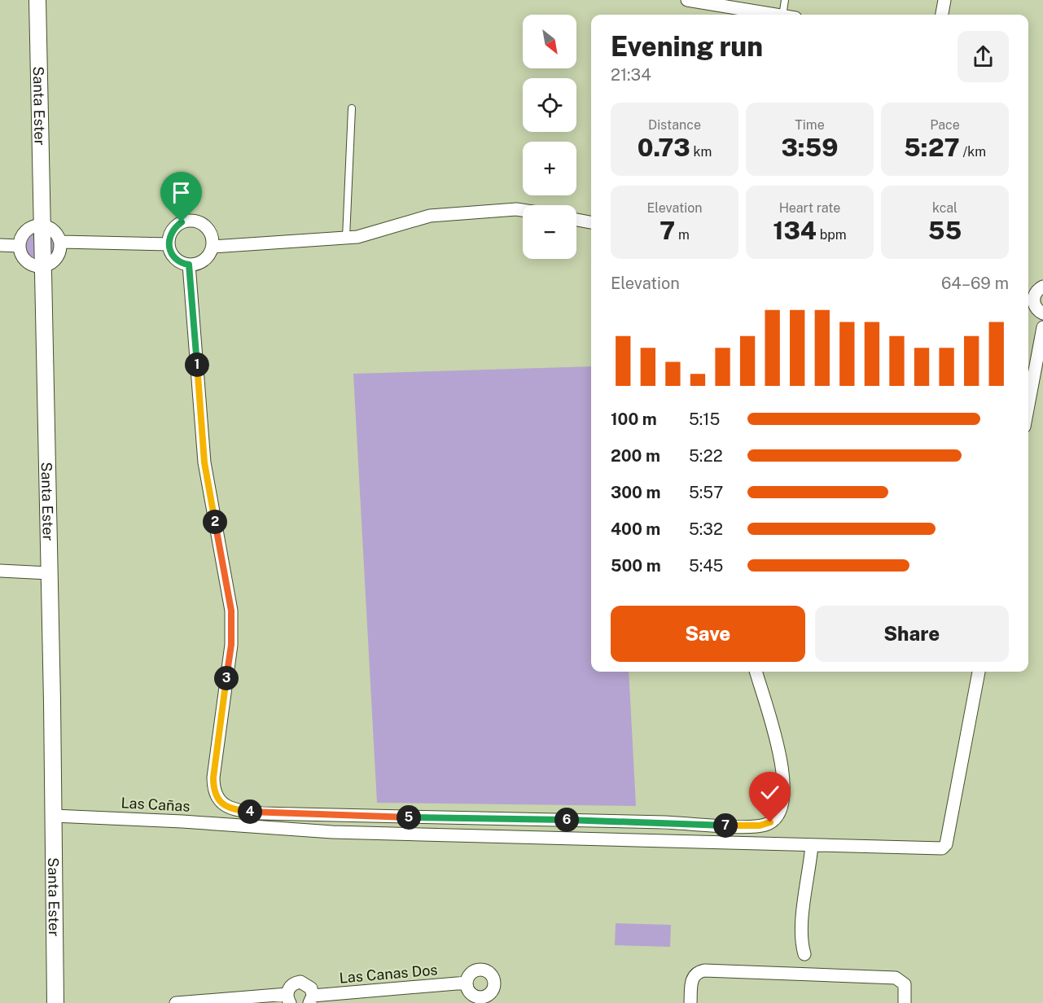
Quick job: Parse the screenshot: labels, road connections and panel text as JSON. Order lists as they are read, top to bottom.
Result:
{
  "streets": {
    "street": ["Santa Ester", "Las Cañas", "Las Canas Dos"]
  },
  "crossings": [
    ["Santa Ester", "Las Cañas"]
  ],
  "north": "bottom right",
  "page": {
    "map_buttons": ["+", "−"],
    "heading": ["Evening run", "21:34"],
    "stats": [
      ["Distance", "0.73 km"],
      ["Time", "3:59"],
      ["Pace", "5:27 /km"],
      ["Elevation", "7 m"],
      ["Heart rate", "134 bpm"],
      ["kcal", "55"]
    ],
    "chart": ["Elevation", "64–69 m"],
    "pins": [
      "1",
      "2",
      "3",
      "4",
      "5",
      "6",
      "7"
    ],
    "list": [
      {
        "name": "100 m",
        "note": "5:15"
      },
      {
        "name": "200 m",
        "note": "5:22"
      },
      {
        "name": "300 m",
        "note": "5:57"
      },
      {
        "name": "400 m",
        "note": "5:32"
      },
      {
        "name": "500 m",
        "note": "5:45"
      }
    ],
    "buttons": ["Save", "Share"]
  }
}
